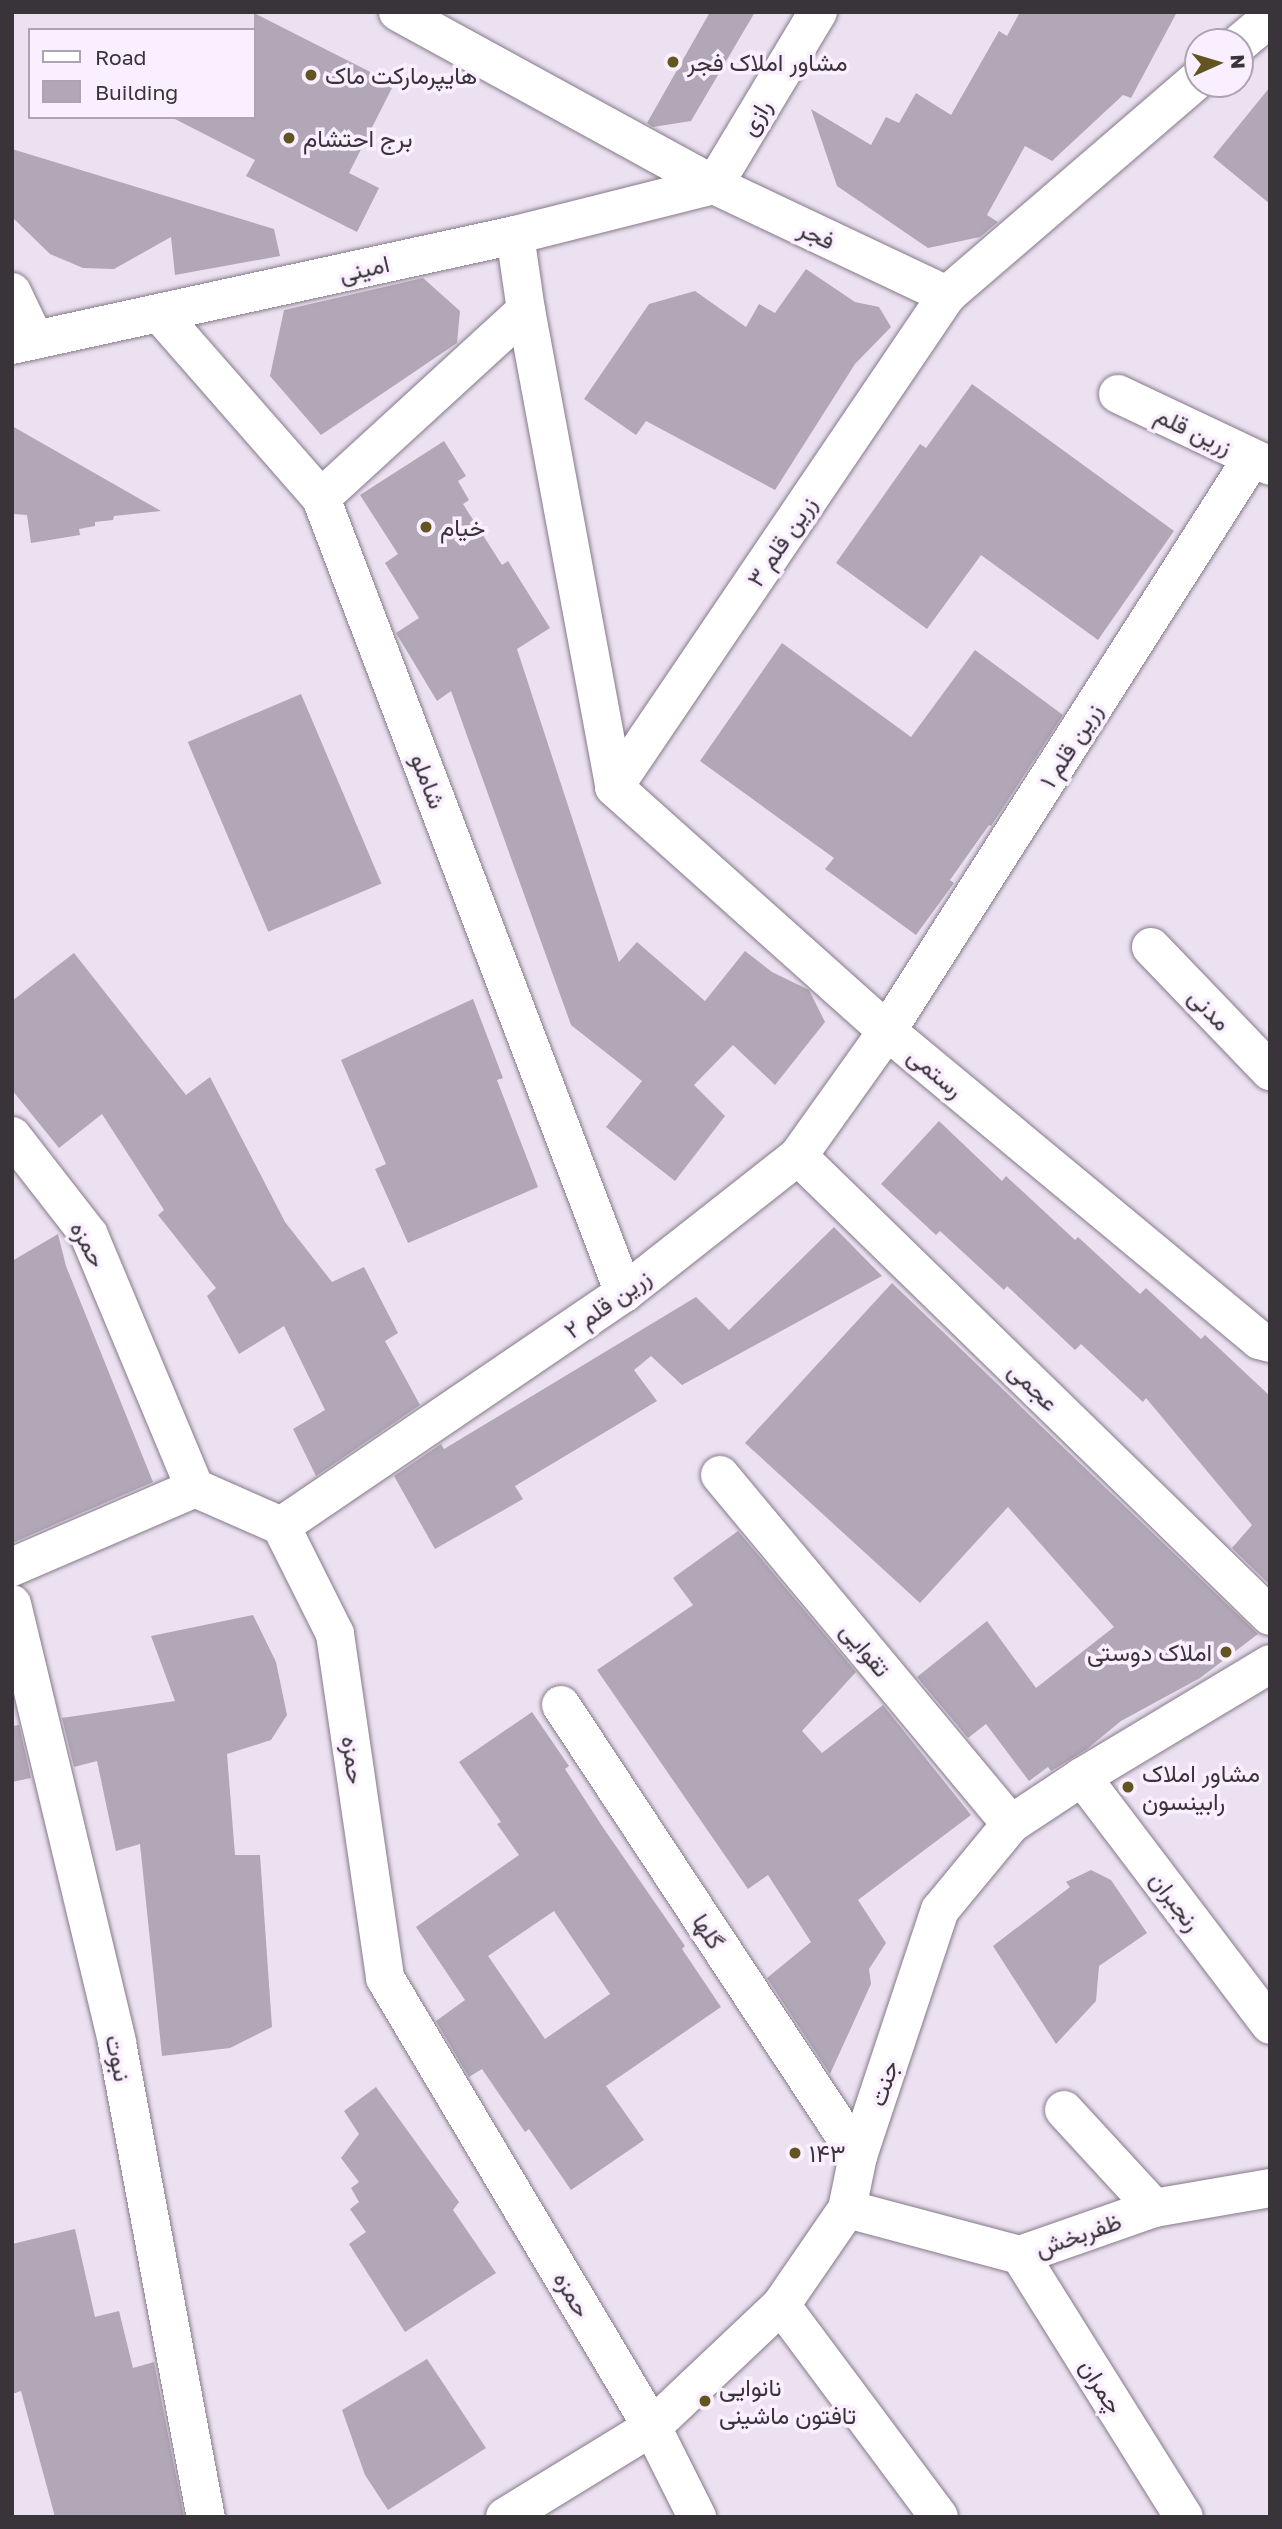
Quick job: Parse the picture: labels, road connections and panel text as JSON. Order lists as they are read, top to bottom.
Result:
{
  "streets": {
    "street": [
      "رازی",
      "فجر",
      "امینی",
      "زرین قلم",
      "زرین قلم ۳",
      "زرین قلم ۱",
      "شاملو",
      "مدنی",
      "رستمی",
      "حمزه",
      "زرین قلم ۲",
      "عجمی",
      "تقوایی",
      "رنجبران",
      "گلها",
      "نبوت",
      "جنت",
      "ظفربخش",
      "چمران"
    ]
  },
  "crossings": [
    ["رازی", "فجر"],
    ["رازی", "امینی"],
    ["فجر", "امینی"],
    ["فجر", "زرین قلم ۳"],
    ["امینی", "شاملو"],
    ["زرین قلم", "زرین قلم ۱"],
    ["زرین قلم ۳", "رستمی"],
    ["زرین قلم ۱", "رستمی"],
    ["زرین قلم ۱", "زرین قلم ۲"],
    ["شاملو", "زرین قلم ۲"],
    ["رستمی", "زرین قلم ۲"],
    ["حمزه", "زرین قلم ۲"],
    ["حمزه", "جنت"],
    ["زرین قلم ۲", "عجمی"],
    ["تقوایی", "جنت"],
    ["رنجبران", "جنت"],
    ["گلها", "جنت"],
    ["جنت", "ظفربخش"],
    ["ظفربخش", "چمران"]
  ],
  "places": [
    "مشاور املاک فجر",
    "هایپرمارکت ماک",
    "برج احتشام",
    "خیام",
    "املاک دوستی",
    "مشاور املاک رابینسون",
    "۱۴۳",
    "نانوایی تافتون ماشینی"
  ],
  "legend": ["Road", "Building"],
  "north": "right"
}
